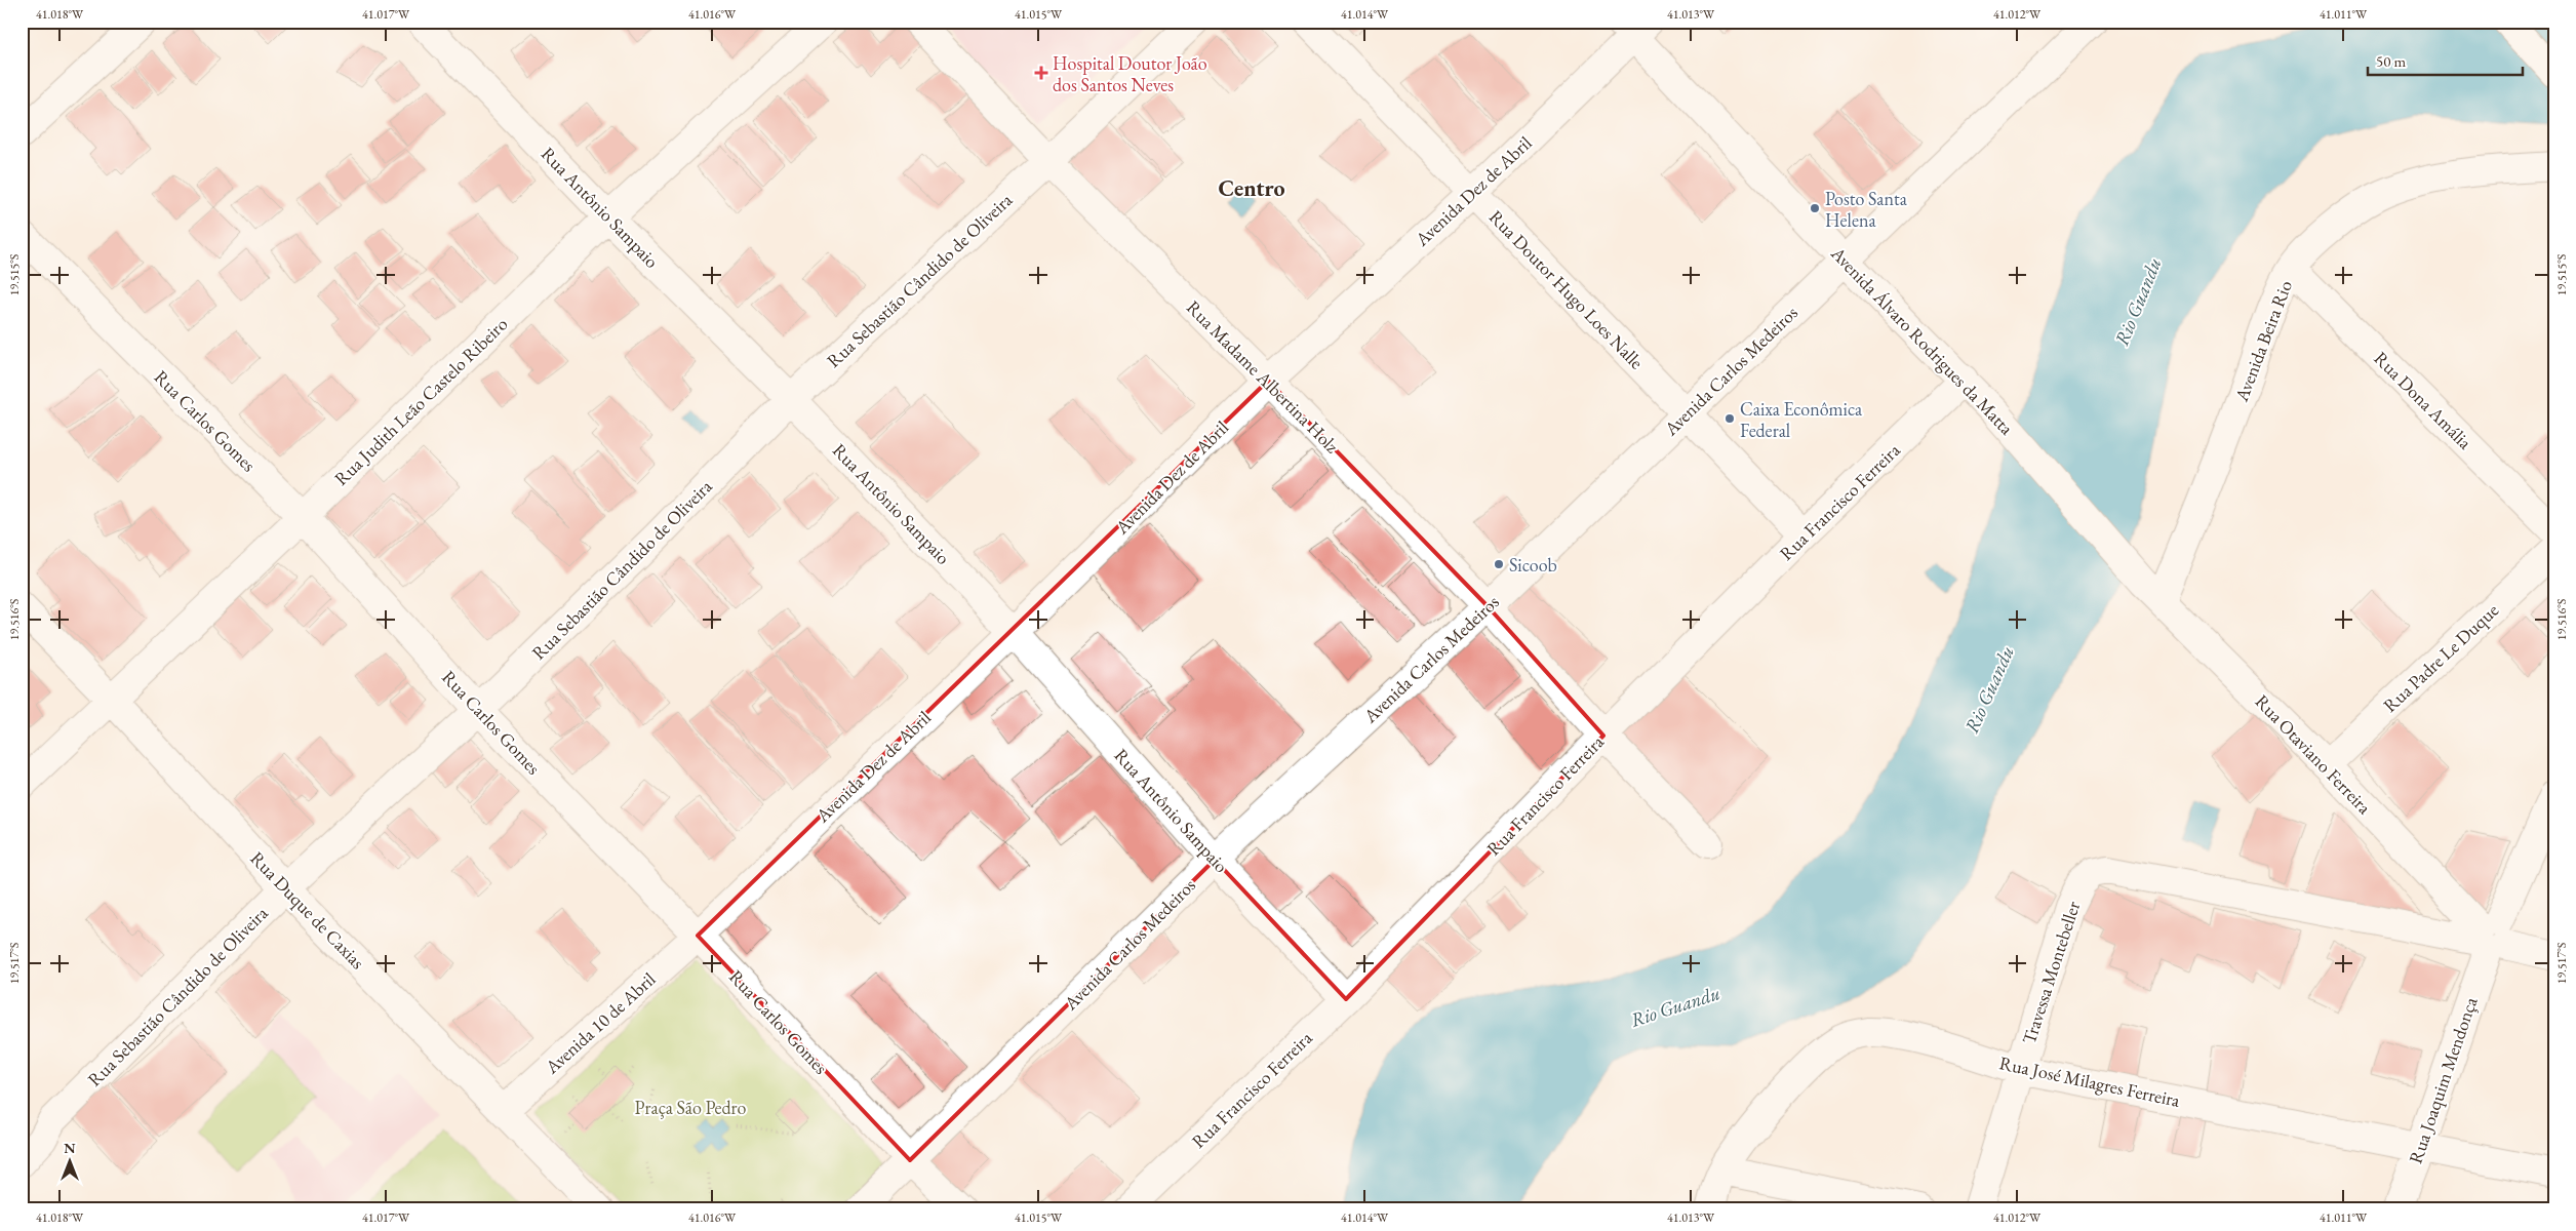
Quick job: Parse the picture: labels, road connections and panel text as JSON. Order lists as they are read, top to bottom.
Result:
{
  "streets": {
    "street": [
      "Avenida Dez de Abril",
      "Rua Antônio Sampaio",
      "Rua Sebastião Cândido de Oliveira",
      "Rua Doutor Hugo Loes Nalle",
      "Avenida Álvaro Rodrigues da Matta",
      "Avenida Beira Rio",
      "Avenida Carlos Medeiros",
      "Rua Madame Albertina Holz",
      "Rua Dona Amália",
      "Rua Judith Leão Castelo Ribeiro",
      "Rua Carlos Gomes",
      "Rua Francisco Ferreira",
      "Rua Padre Le Duque",
      "Rua Otaviano Ferreira",
      "Rua Duque de Caxias",
      "Travessa Montebeller",
      "Avenida 10 de Abril",
      "Rua Joaquim Mendonça",
      "Rua José Milagres Ferreira"
    ]
  },
  "crossings": [
    ["Avenida Dez de Abril", "Rua Antônio Sampaio"],
    ["Avenida Dez de Abril", "Rua Doutor Hugo Loes Nalle"],
    ["Avenida Dez de Abril", "Avenida Álvaro Rodrigues da Matta"],
    ["Avenida Dez de Abril", "Rua Madame Albertina Holz"],
    ["Avenida Dez de Abril", "Rua Carlos Gomes"],
    ["Avenida Dez de Abril", "Avenida 10 de Abril"],
    ["Rua Antônio Sampaio", "Rua Sebastião Cândido de Oliveira"],
    ["Rua Antônio Sampaio", "Avenida Carlos Medeiros"],
    ["Rua Antônio Sampaio", "Rua Judith Leão Castelo Ribeiro"],
    ["Rua Antônio Sampaio", "Rua Francisco Ferreira"],
    ["Rua Sebastião Cândido de Oliveira", "Rua Madame Albertina Holz"],
    ["Rua Sebastião Cândido de Oliveira", "Rua Carlos Gomes"],
    ["Rua Sebastião Cândido de Oliveira", "Rua Duque de Caxias"],
    ["Rua Doutor Hugo Loes Nalle", "Avenida Carlos Medeiros"],
    ["Rua Doutor Hugo Loes Nalle", "Rua Francisco Ferreira"],
    ["Avenida Álvaro Rodrigues da Matta", "Avenida Beira Rio"],
    ["Avenida Álvaro Rodrigues da Matta", "Avenida Carlos Medeiros"],
    ["Avenida Álvaro Rodrigues da Matta", "Rua Francisco Ferreira"],
    ["Avenida Álvaro Rodrigues da Matta", "Rua Otaviano Ferreira"],
    ["Avenida Beira Rio", "Rua Dona Amália"],
    ["Avenida Beira Rio", "Rua Otaviano Ferreira"],
    ["Avenida Carlos Medeiros", "Rua Madame Albertina Holz"],
    ["Avenida Carlos Medeiros", "Rua Carlos Gomes"],
    ["Rua Madame Albertina Holz", "Rua Francisco Ferreira"],
    ["Rua Judith Leão Castelo Ribeiro", "Rua Carlos Gomes"],
    ["Rua Judith Leão Castelo Ribeiro", "Rua Duque de Caxias"],
    ["Rua Carlos Gomes", "Avenida 10 de Abril"],
    ["Rua Padre Le Duque", "Rua Otaviano Ferreira"],
    ["Rua Otaviano Ferreira", "Travessa Montebeller"],
    ["Rua Otaviano Ferreira", "Rua Joaquim Mendonça"],
    ["Rua Duque de Caxias", "Avenida 10 de Abril"],
    ["Travessa Montebeller", "Rua Joaquim Mendonça"],
    ["Travessa Montebeller", "Rua José Milagres Ferreira"],
    ["Rua Joaquim Mendonça", "Rua José Milagres Ferreira"]
  ],
  "districts": ["Centro"],
  "water": ["Rio Guandu"],
  "parks": ["Praça São Pedro"],
  "places": {
    "health": ["Hospital Doutor João dos Santos Neves"],
    "other": ["Posto Santa Helena", "Caixa Econômica Federal", "Sicoob"]
  },
  "scale_bar": "50 m",
  "north": "top",
  "coordinates": [
    "41.018°W",
    "41.017°W",
    "41.016°W",
    "41.015°W",
    "41.014°W",
    "41.013°W",
    "41.012°W",
    "41.011°W",
    "19.515°S",
    "19.516°S",
    "19.517°S"
  ]
}
